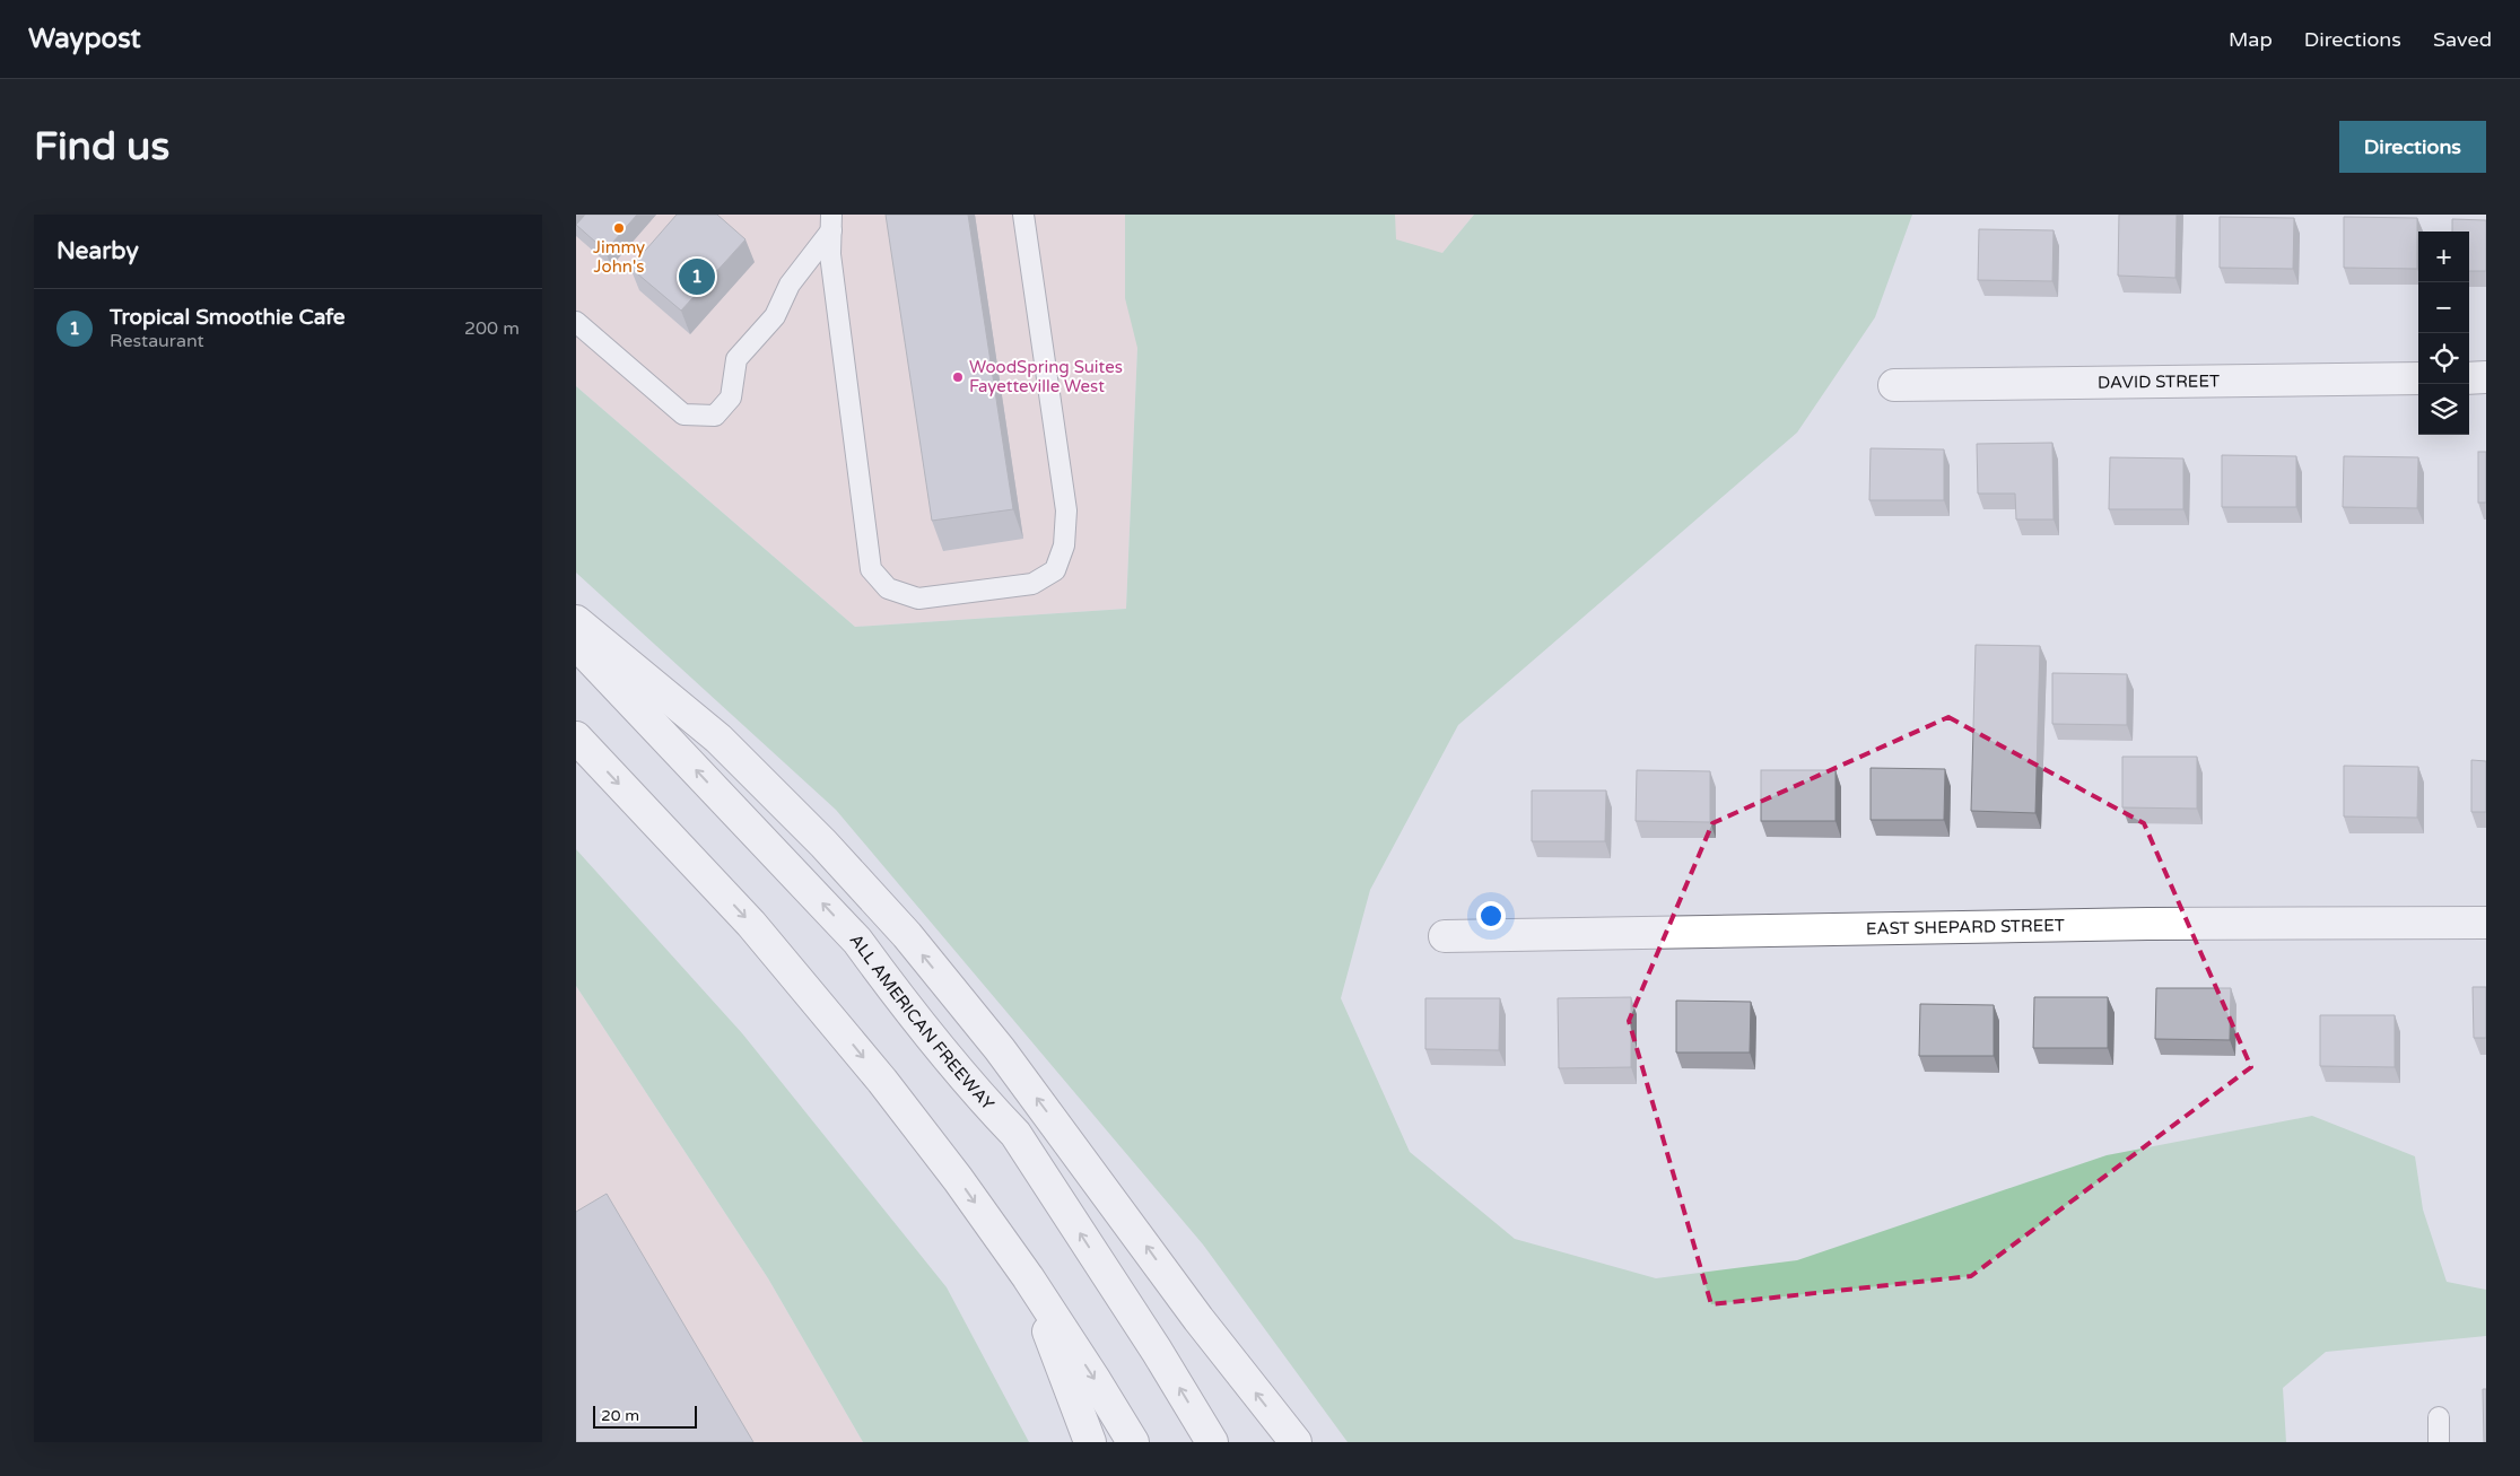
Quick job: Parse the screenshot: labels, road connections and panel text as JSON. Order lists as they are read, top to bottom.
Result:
{
  "streets": {
    "main road": ["DAVID STREET", "EAST SHEPARD STREET", "ALL AMERICAN FREEWAY"]
  },
  "places": ["Jimmy John's", "WoodSpring Suites Fayetteville West"],
  "scale_bar": "20 m",
  "page": {
    "header": "Waypost",
    "nav": ["Map", "Directions", "Saved"],
    "buttons": "Directions",
    "title": "Find us",
    "heading": "Nearby",
    "map_buttons": ["+", "−"],
    "pins": "1",
    "list": [
      {
        "mark": "1",
        "name": "Tropical Smoothie Cafe",
        "note": "Restaurant",
        "value": "200 m"
      }
    ],
    "scale": "20 m"
  }
}
